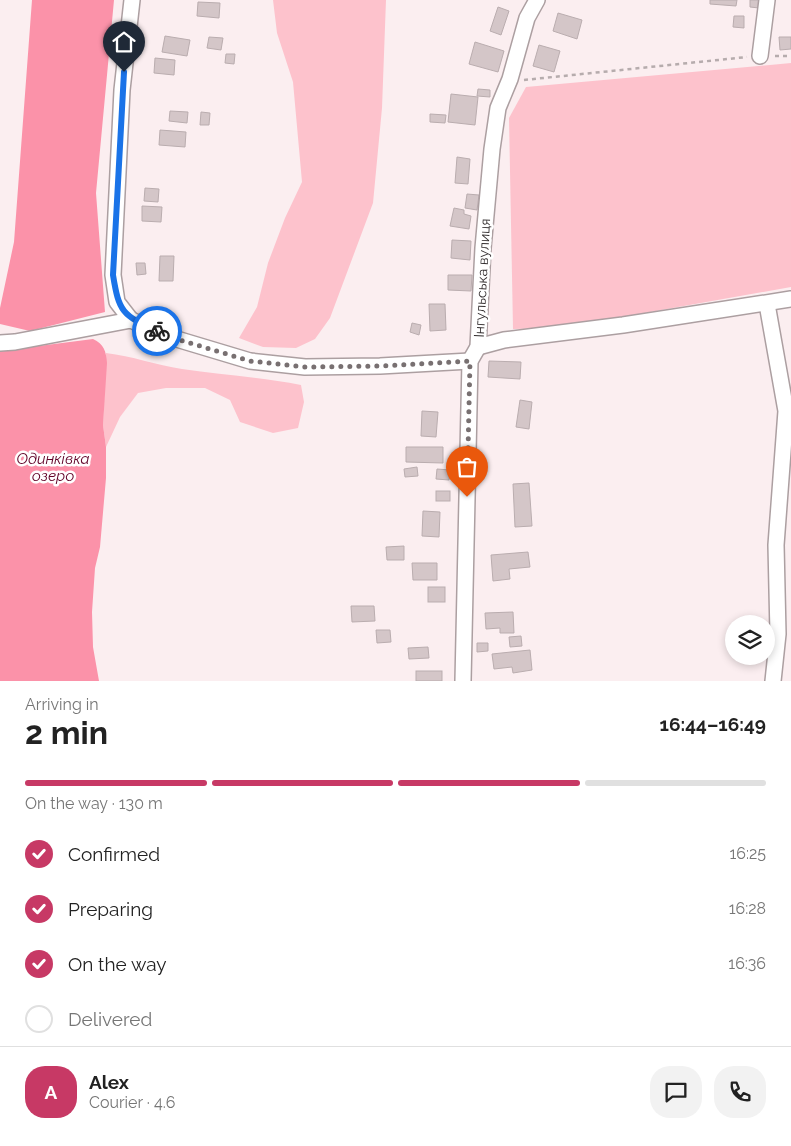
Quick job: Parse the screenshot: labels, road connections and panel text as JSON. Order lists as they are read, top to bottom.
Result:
{
  "streets": {
    "street": ["Інгульська вулиця"]
  },
  "water": ["Одинківка озеро"],
  "page": {
    "heading": ["2 min", "Arriving in", "16:44–16:49"],
    "panel": ["Alex", "Courier · 4.6"],
    "bar": "On the way · 130 m",
    "list": [
      ["Confirmed", "16:25"],
      ["Preparing", "16:28"],
      ["On the way", "16:36"],
      "Delivered"
    ],
    "round": "A"
  }
}
